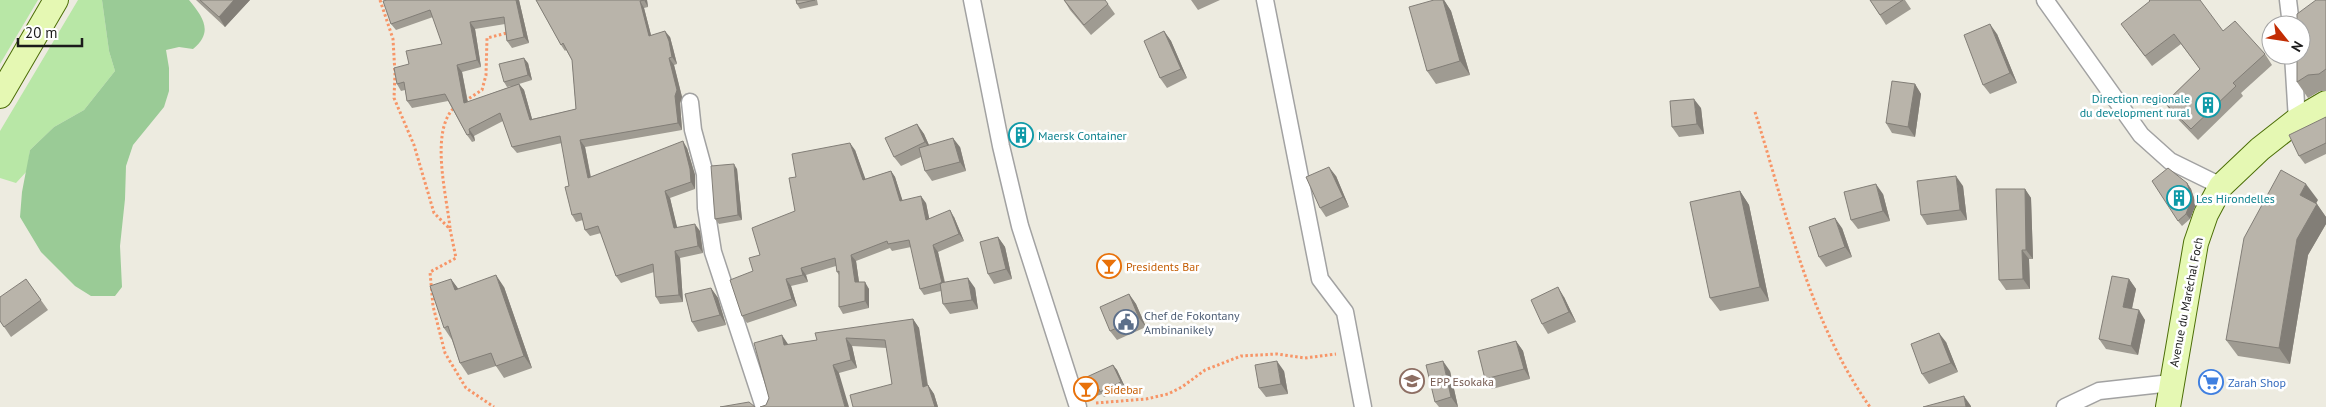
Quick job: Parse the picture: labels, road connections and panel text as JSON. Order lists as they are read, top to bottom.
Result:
{
  "streets": {
    "main road": ["Avenue du Maréchal Foch"]
  },
  "places": {
    "building": ["Direction regionale du development rural", "Maersk Container", "Les Hirondelles"],
    "bar": ["Presidents Bar", "Sidebar"],
    "public building": ["Chef de Fokontany Ambinanikely"],
    "school or university": ["EPP Esokaka"],
    "supermarket": ["Zarah Shop"]
  },
  "scale_bar": "20 m",
  "north": "bottom right"
}
